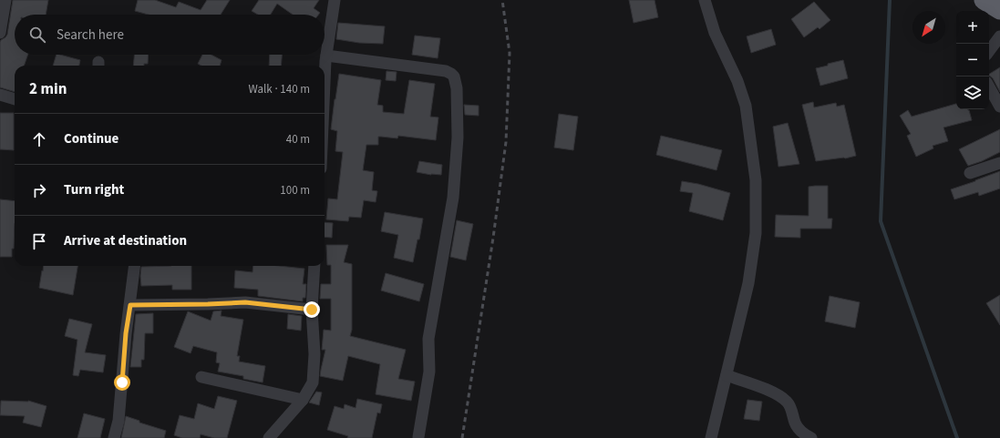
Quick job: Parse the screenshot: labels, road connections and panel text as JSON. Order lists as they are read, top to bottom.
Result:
{
  "north": "bottom left",
  "page": {
    "map_buttons": ["+", "−"],
    "search": "Search here",
    "heading": ["2 min", "Walk · 140 m"],
    "list": [
      ["Continue", "40 m"],
      ["Turn right", "100 m"],
      "Arrive at destination"
    ]
  }
}
